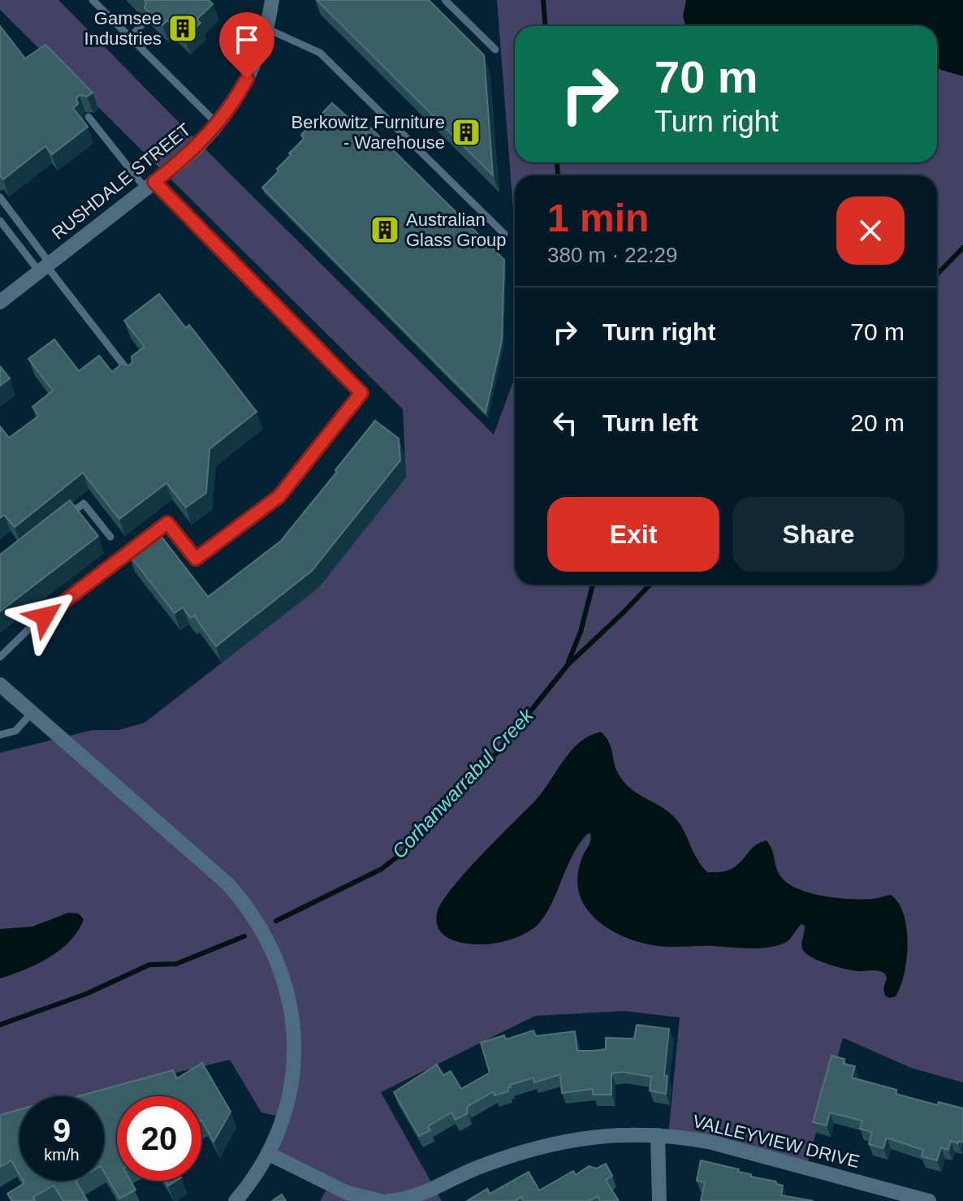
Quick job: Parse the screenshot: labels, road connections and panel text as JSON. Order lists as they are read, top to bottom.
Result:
{
  "streets": {
    "street": ["RUSHDALE STREET", "VALLEYVIEW DRIVE"]
  },
  "water": ["Corhanwarrabul Creek"],
  "places": {
    "building": ["Gamsee Industries", "Berkowitz Furniture - Warehouse", "Australian Glass Group"]
  },
  "page": {
    "turn": ["70 m", "Turn right"],
    "heading": ["1 min", "380 m · 22:29"],
    "list": [
      {
        "name": "Turn right",
        "value": "70 m"
      },
      {
        "name": "Turn left",
        "value": "20 m"
      }
    ],
    "buttons": ["Exit", "Share"],
    "speed": "9 km/h",
    "limit": "20"
  }
}
